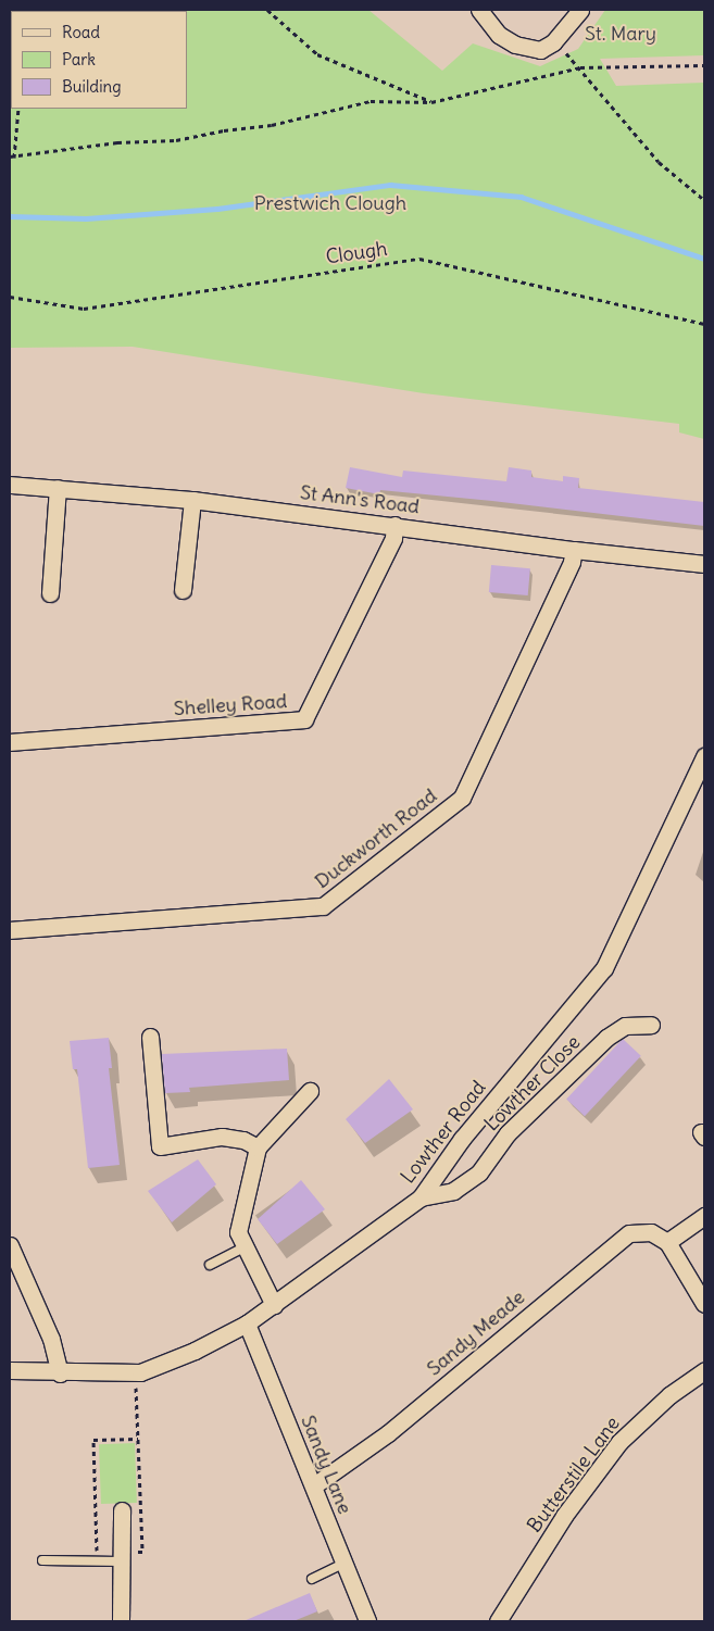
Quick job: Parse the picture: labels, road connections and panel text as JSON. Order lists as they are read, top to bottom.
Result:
{
  "streets": {
    "street": [
      "St Ann's Road",
      "Shelley Road",
      "Duckworth Road",
      "Lowther Close",
      "Lowther Road",
      "Sandy Meade",
      "Sandy Lane",
      "Butterstile Lane"
    ],
    "path": ["Clough"]
  },
  "crossings": [
    ["St Ann's Road", "Shelley Road"],
    ["St Ann's Road", "Duckworth Road"],
    ["Lowther Close", "Lowther Road"],
    ["Lowther Road", "Sandy Lane"],
    ["Sandy Meade", "Sandy Lane"]
  ],
  "parks": ["St. Mary", "Prestwich Clough"],
  "legend": ["Road", "Park", "Building"]
}
